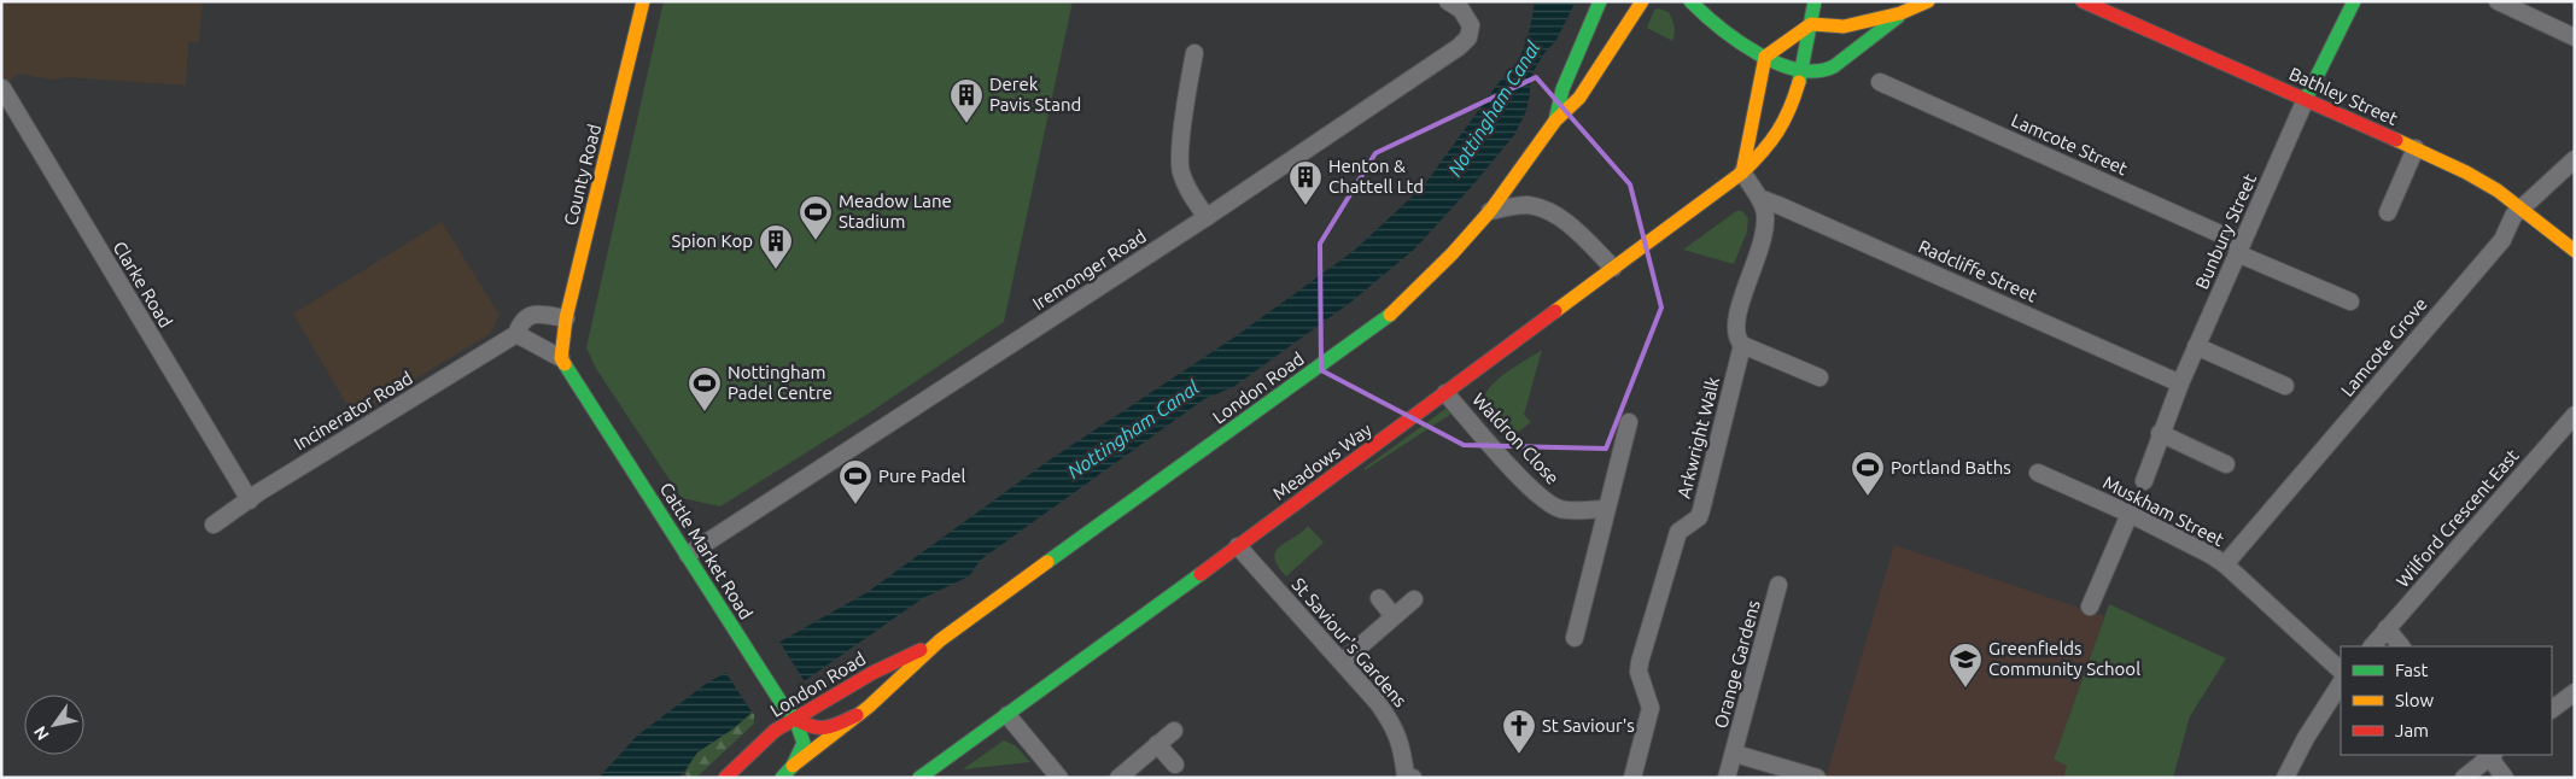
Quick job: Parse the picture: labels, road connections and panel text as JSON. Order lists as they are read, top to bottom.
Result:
{
  "streets": {
    "main road": [
      "Bathley Street",
      "County Road",
      "Bunbury Street",
      "London Road",
      "Meadows Way",
      "Cattle Market Road"
    ],
    "street": [
      "Lamcote Street",
      "Iremonger Road",
      "Radcliffe Street",
      "Clarke Road",
      "Lamcote Grove",
      "Incinerator Road",
      "Arkwright Walk",
      "Waldron Close",
      "Muskham Street",
      "Wilford Crescent East",
      "St Saviour's Gardens",
      "Orange Gardens"
    ]
  },
  "crossings": [
    ["Bathley Street", "Bunbury Street"],
    ["Bathley Street", "Lamcote Grove"],
    ["Lamcote Street", "Bunbury Street"],
    ["County Road", "Incinerator Road"],
    ["County Road", "Cattle Market Road"],
    ["Bunbury Street", "Radcliffe Street"],
    ["Iremonger Road", "Cattle Market Road"],
    ["Radcliffe Street", "Arkwright Walk"],
    ["Clarke Road", "Incinerator Road"],
    ["Lamcote Grove", "Muskham Street"],
    ["London Road", "Cattle Market Road"],
    ["Arkwright Walk", "Meadows Way"],
    ["Waldron Close", "Meadows Way"],
    ["Meadows Way", "St Saviour's Gardens"]
  ],
  "water": ["Nottingham Canal"],
  "places": {
    "building": ["Derek Pavis Stand", "Henton & Chattell Ltd", "Spion Kop"],
    "sports": [
      "Meadow Lane Stadium",
      "Nottingham Padel Centre",
      "Portland Baths",
      "Pure Padel"
    ],
    "school or university": ["Greenfields Community School"],
    "church": ["St Saviour's"]
  },
  "legend": ["Fast", "Slow", "Jam"],
  "north": "bottom left"
}
